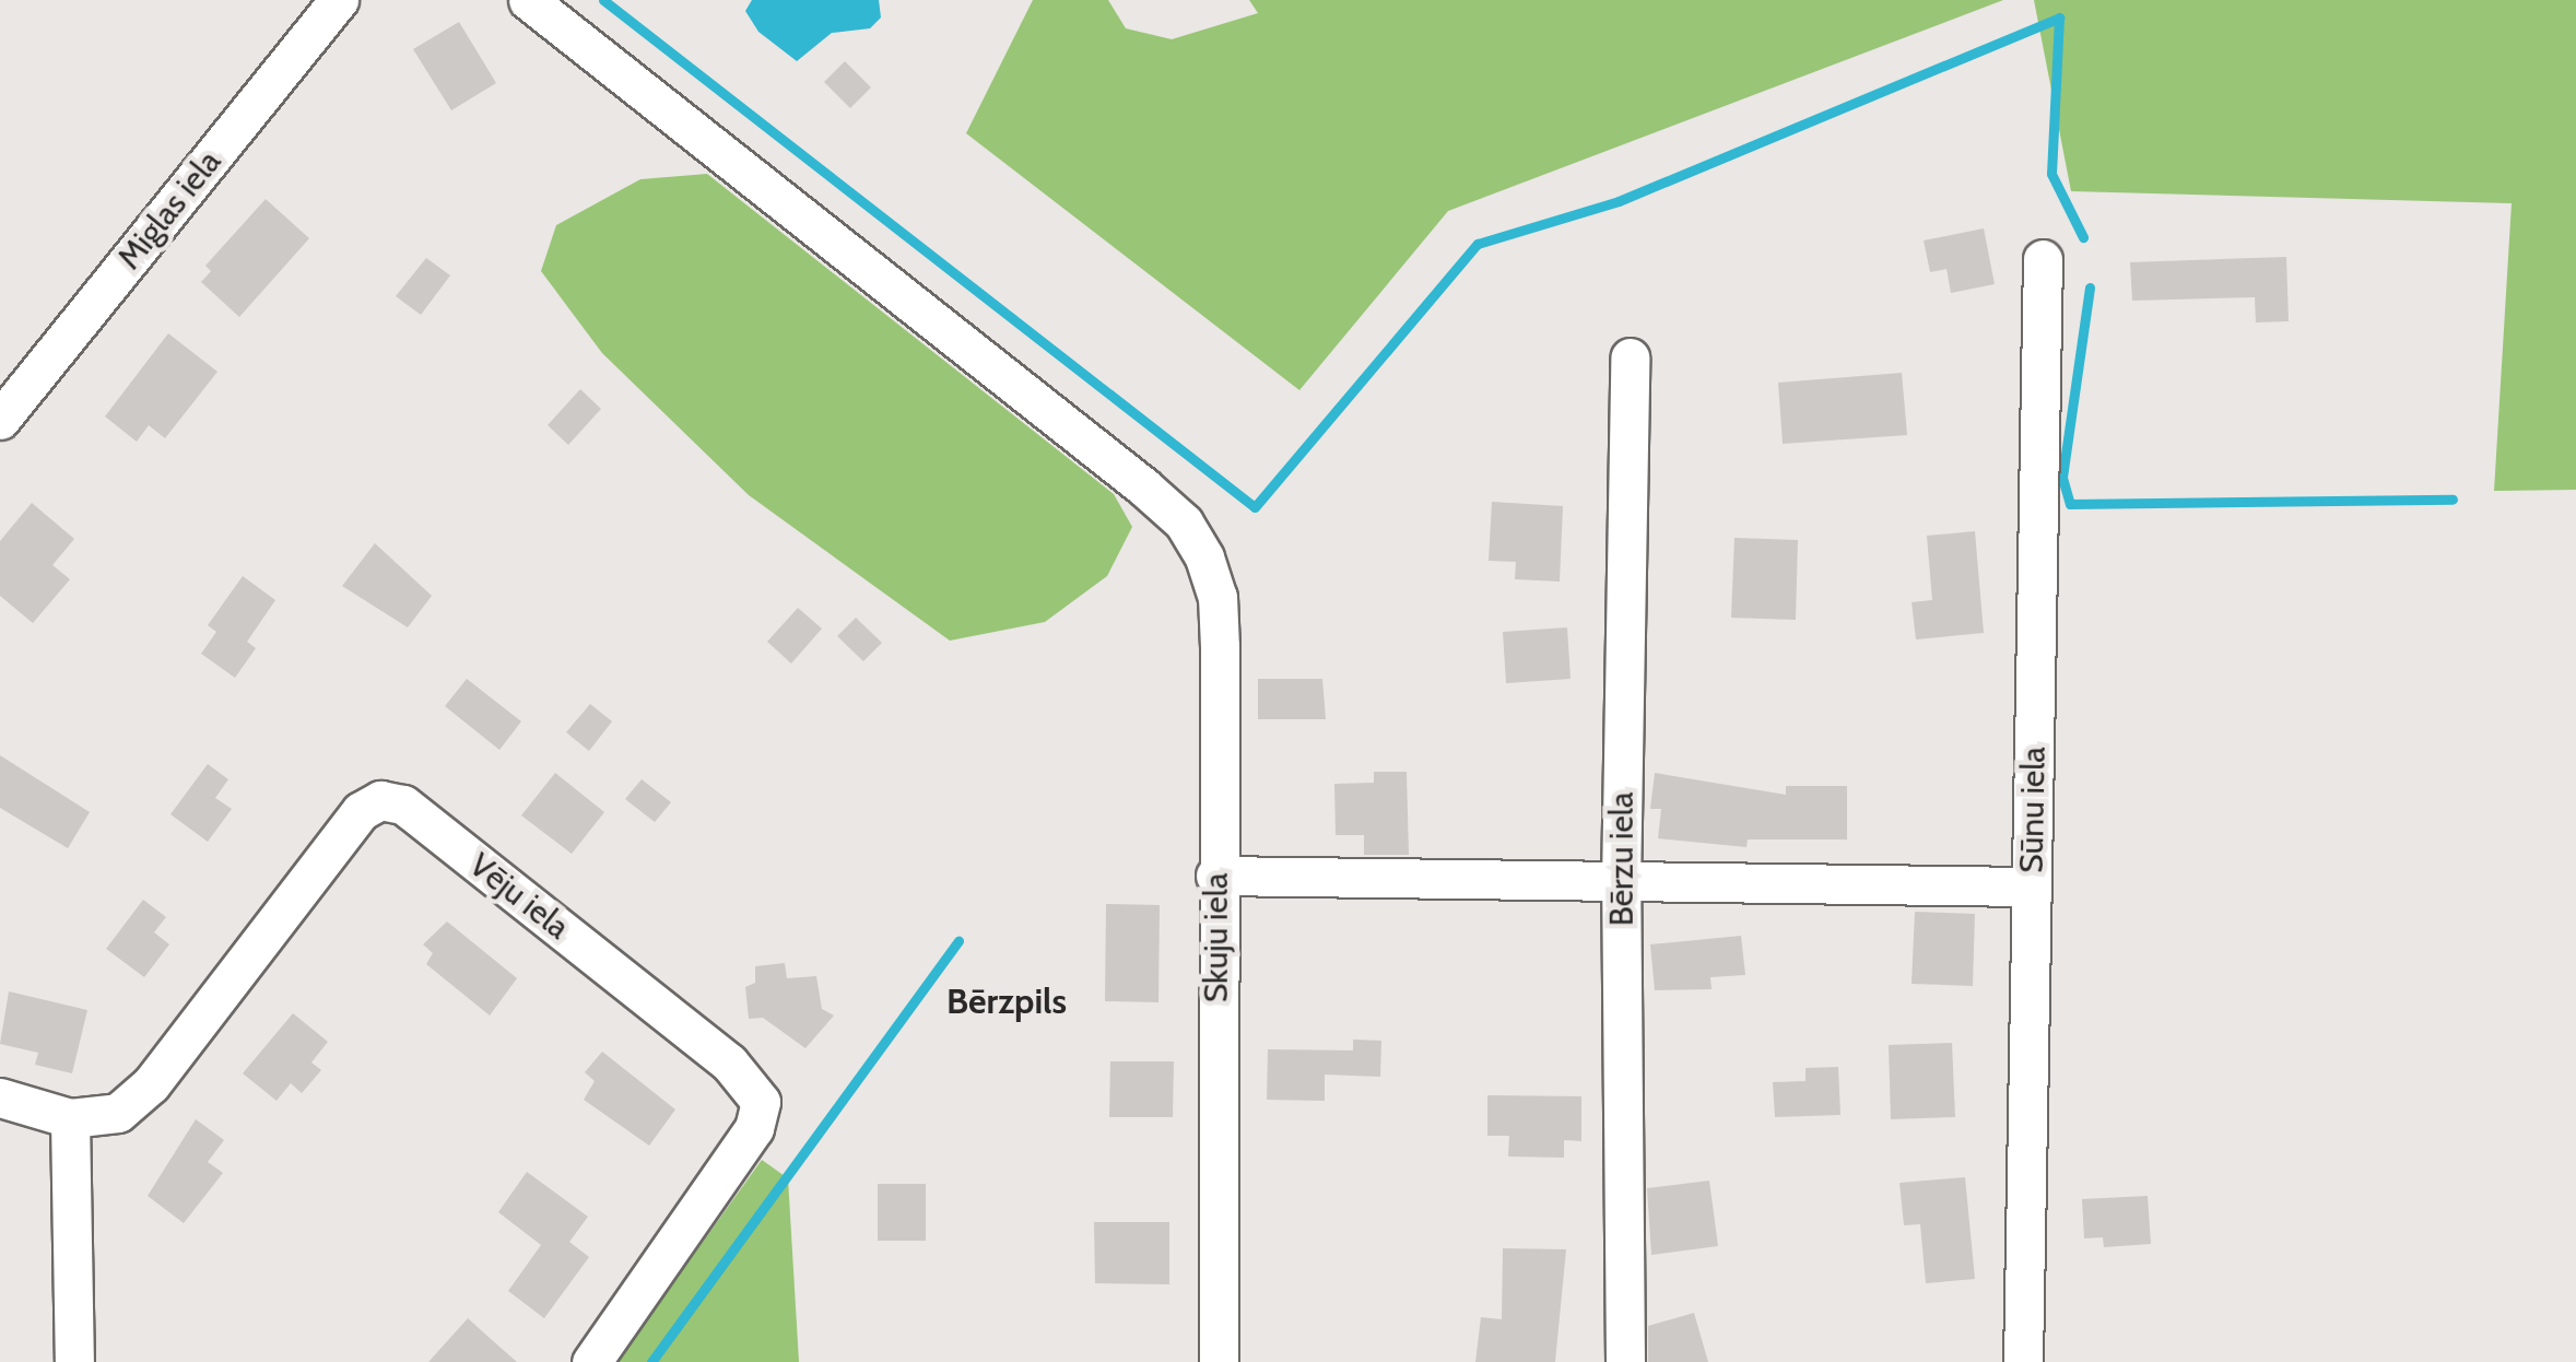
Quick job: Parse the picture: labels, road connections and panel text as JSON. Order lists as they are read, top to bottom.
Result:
{
  "streets": {
    "street": [
      "Miglas iela",
      "Sūnu iela",
      "Bērzu iela",
      "Vēju iela",
      "Skuju iela"
    ]
  },
  "districts": ["Bērzpils"]
}
